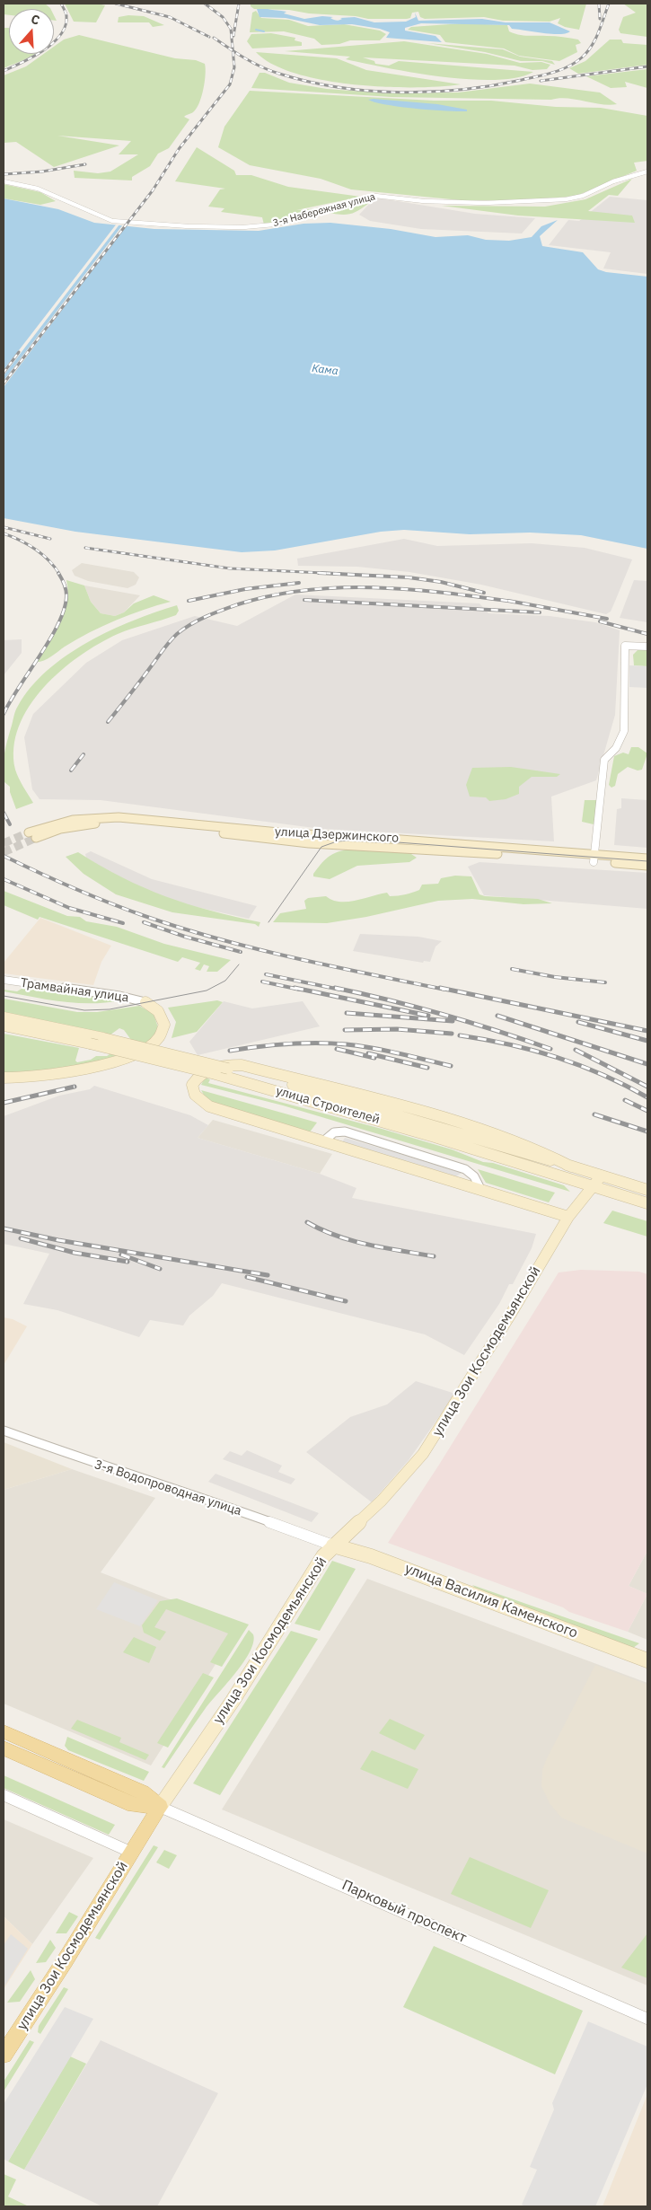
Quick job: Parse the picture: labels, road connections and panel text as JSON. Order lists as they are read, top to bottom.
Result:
{
  "streets": {
    "main road": [
      "улица Дзержинского",
      "улица Строителей",
      "улица Зои Космодемьянской",
      "улица Василия Каменского",
      "Парковый проспект"
    ],
    "street": ["3-я Набережная улица", "Трамвайная улица", "3-я Водопроводная улица"]
  },
  "crossings": [
    ["улица Строителей", "улица Зои Космодемьянской"],
    ["улица Зои Космодемьянской", "3-я Водопроводная улица"],
    ["улица Зои Космодемьянской", "улица Василия Каменского"],
    ["улица Зои Космодемьянской", "Парковый проспект"],
    ["3-я Водопроводная улица", "улица Василия Каменского"]
  ],
  "water": ["Кама"],
  "north": "top"
}
